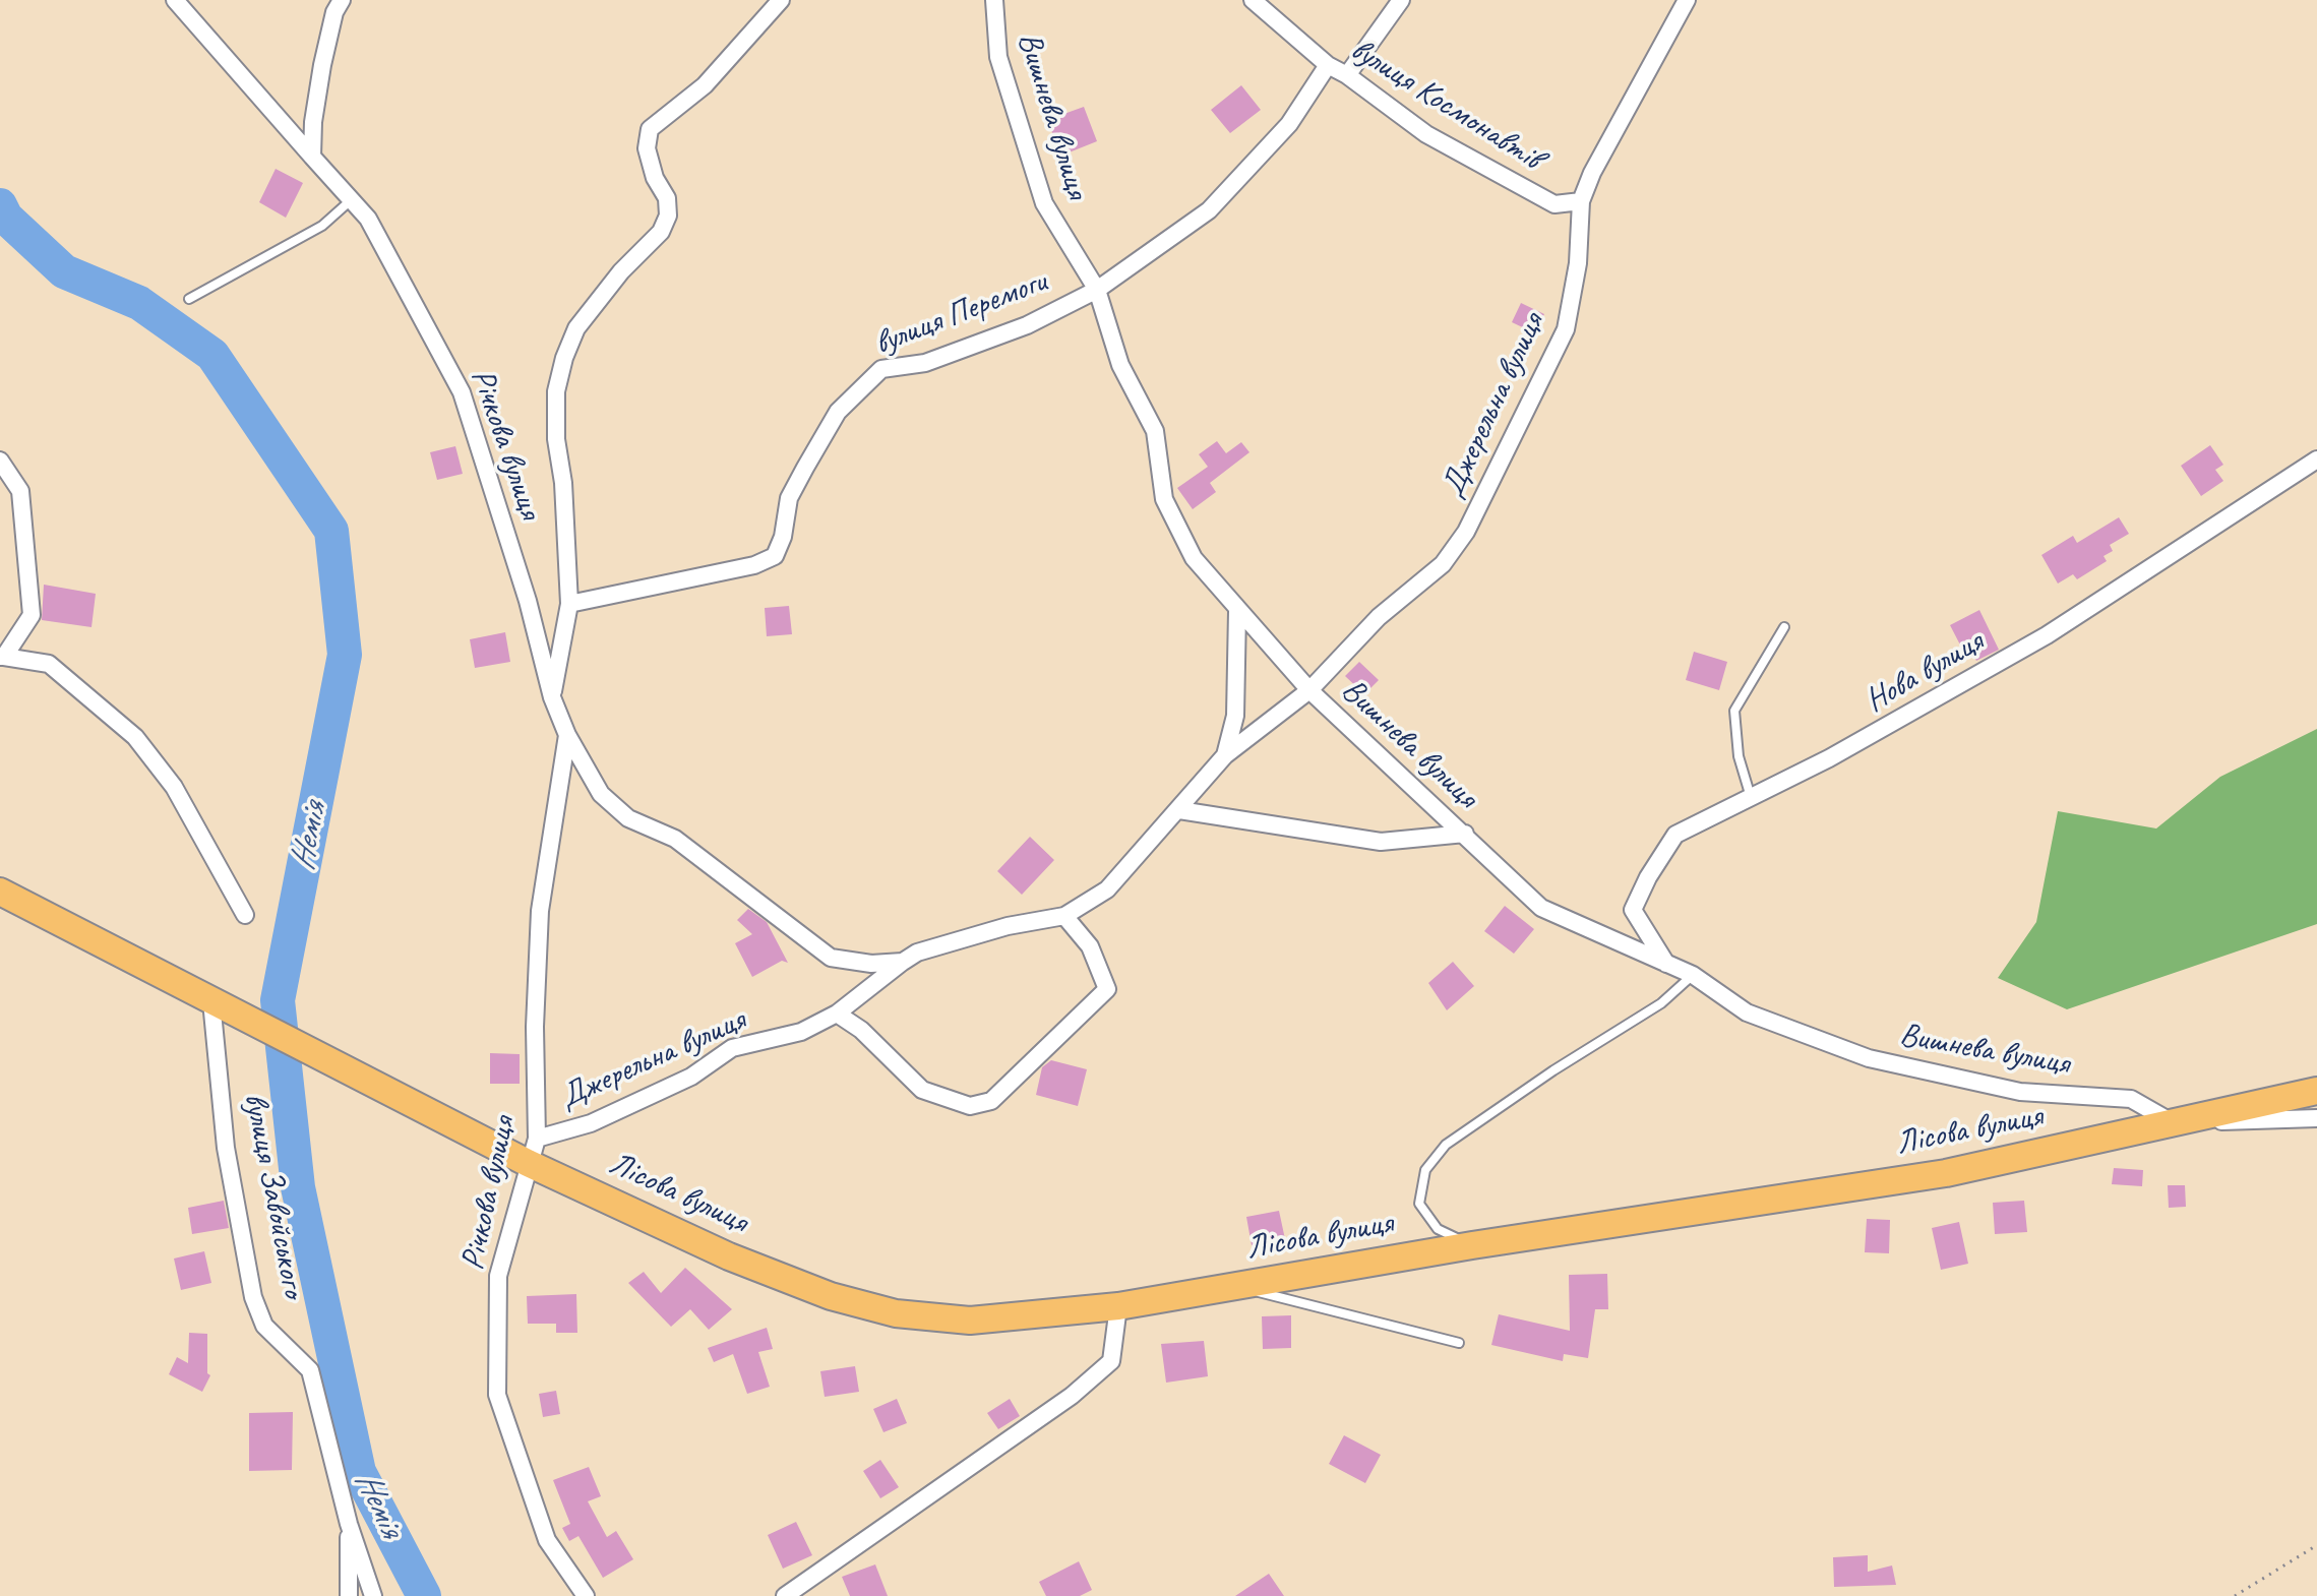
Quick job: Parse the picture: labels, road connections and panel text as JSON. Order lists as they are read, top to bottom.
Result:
{
  "streets": {
    "highway": ["Лісова вулиця"],
    "street": [
      "вулиця Космонавтів",
      "Вишнева вулиця",
      "вулиця Перемоги",
      "Джерельна вулиця",
      "Річкова вулиця",
      "Нова вулиця",
      "вулиця Завойського"
    ]
  },
  "crossings": [
    ["вулиця Космонавтів", "Джерельна вулиця"],
    ["Вишнева вулиця", "вулиця Перемоги"],
    ["Вишнева вулиця", "Джерельна вулиця"],
    ["Вишнева вулиця", "Нова вулиця"],
    ["Вишнева вулиця", "Лісова вулиця"],
    ["Джерельна вулиця", "Річкова вулиця"],
    ["Джерельна вулиця", "Лісова вулиця"],
    ["Річкова вулиця", "Лісова вулиця"],
    ["Лісова вулиця", "вулиця Завойського"]
  ],
  "water": ["Немія"]
}
